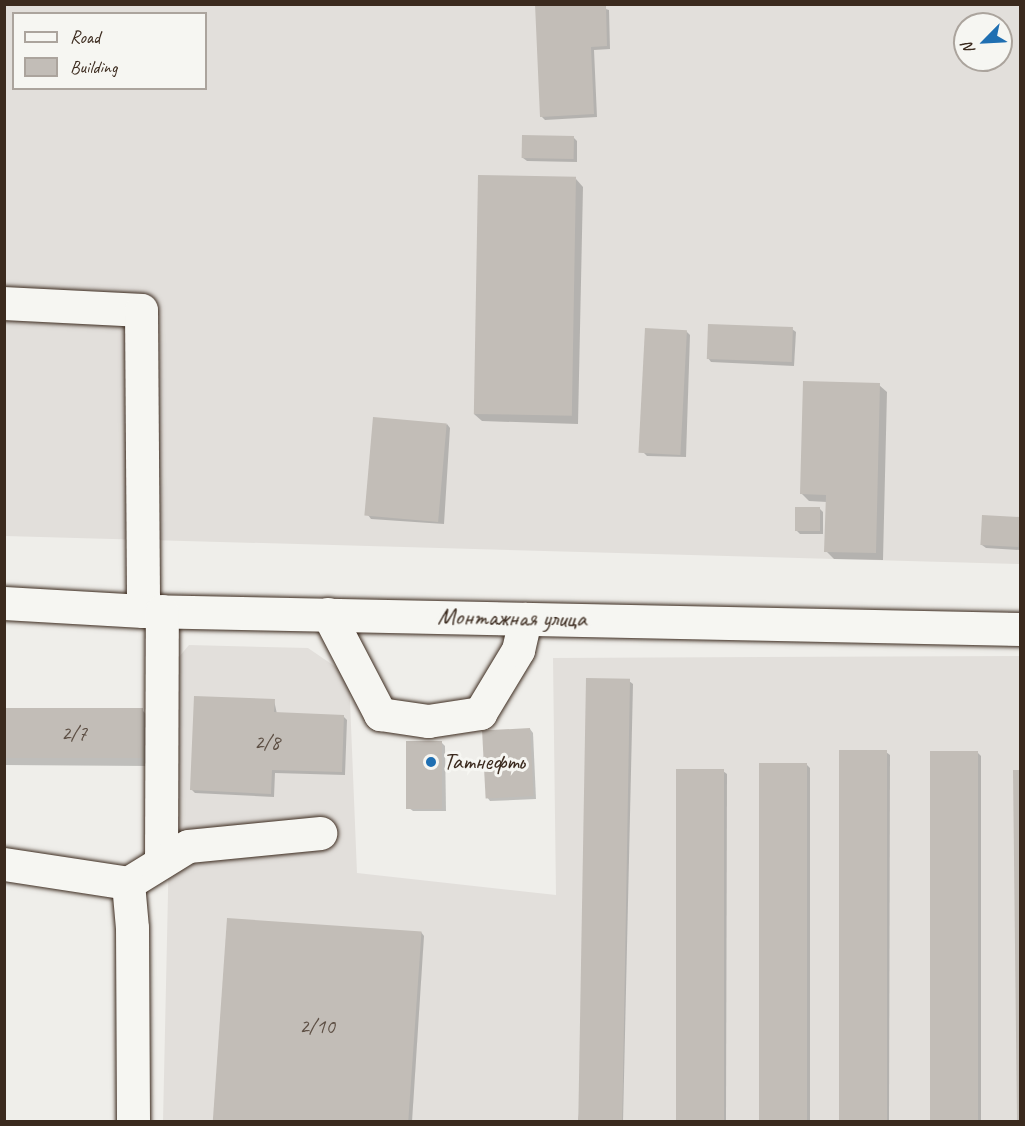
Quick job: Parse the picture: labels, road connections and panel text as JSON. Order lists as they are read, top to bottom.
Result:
{
  "streets": {
    "street": ["Монтажная улица"]
  },
  "places": ["Татнефть"],
  "house_numbers": ["2/7", "2/8", "2/10"],
  "legend": ["Road", "Building"],
  "north": "bottom left"
}
